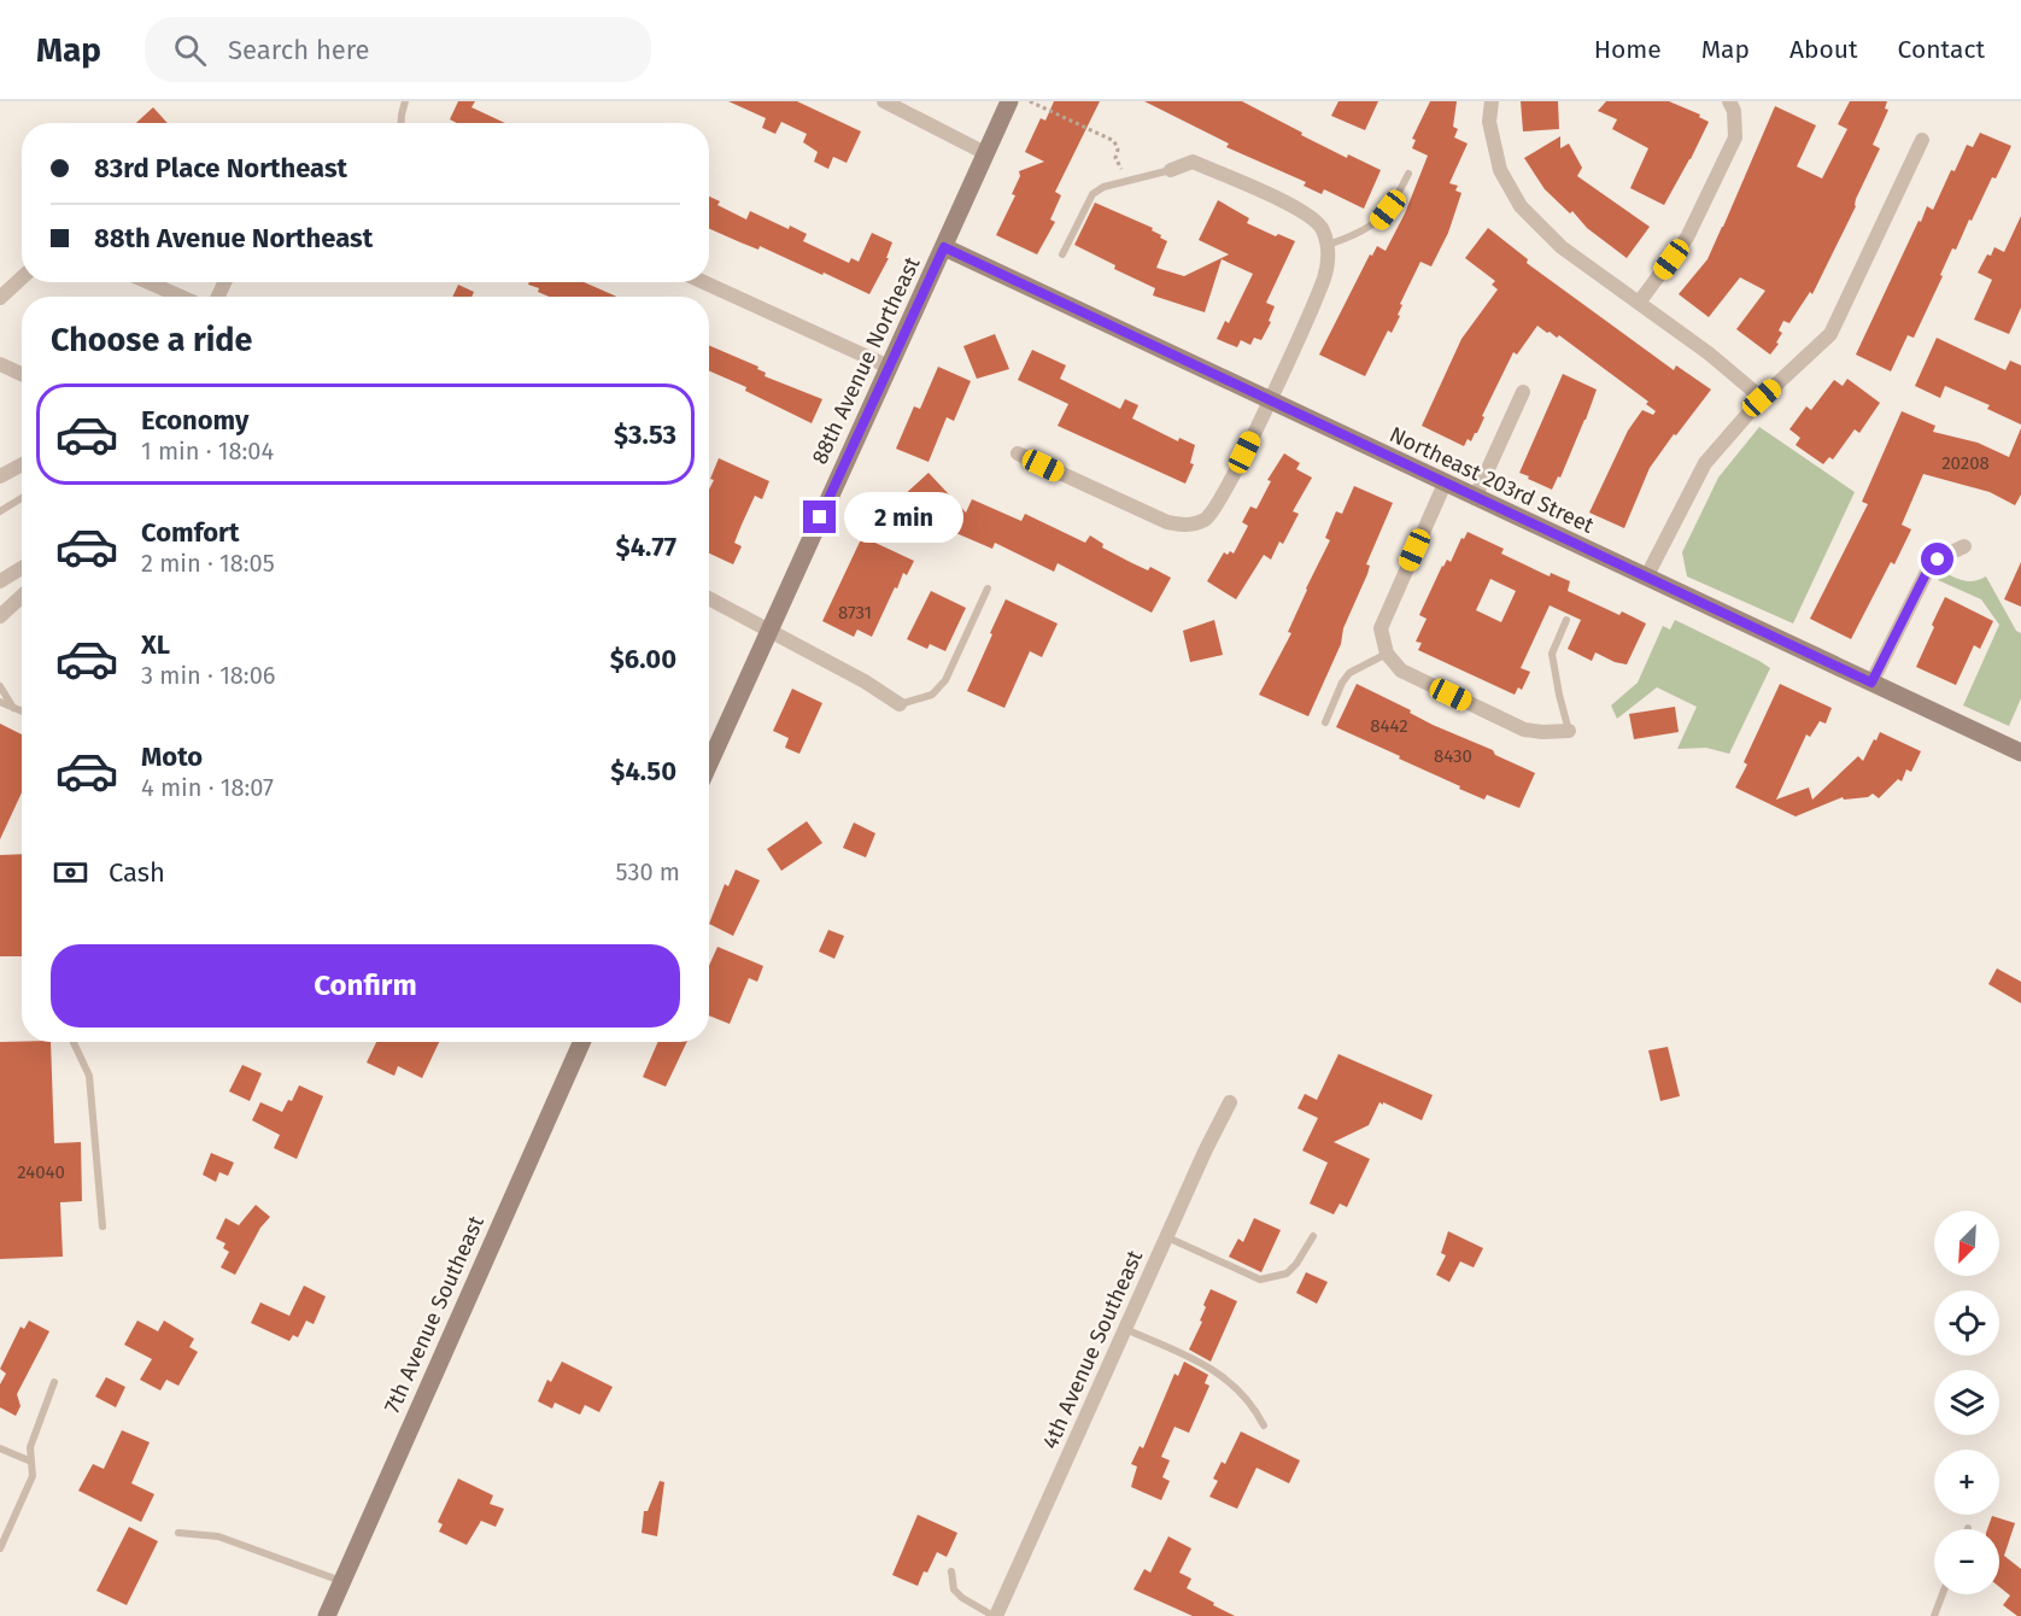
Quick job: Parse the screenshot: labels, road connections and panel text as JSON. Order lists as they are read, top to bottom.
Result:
{
  "streets": {
    "street": [
      "88th Avenue Northeast",
      "Northeast 203rd Street",
      "7th Avenue Southeast",
      "4th Avenue Southeast"
    ]
  },
  "crossings": [
    ["88th Avenue Northeast", "Northeast 203rd Street"]
  ],
  "house_numbers": [
    "20208",
    "8731",
    "8442",
    "8430",
    "24040"
  ],
  "north": "bottom left",
  "page": {
    "header": "Map",
    "search": "Search here",
    "nav": [
      "Home",
      "Map",
      "About",
      "Contact"
    ],
    "banner": ["83rd Place Northeast", "88th Avenue Northeast"],
    "heading": "Choose a ride",
    "list": [
      {
        "name": "Economy",
        "note": "1 min · 18:04",
        "value": "$3.53"
      },
      {
        "name": "Comfort",
        "note": "2 min · 18:05",
        "value": "$4.77"
      },
      {
        "name": "XL",
        "note": "3 min · 18:06",
        "value": "$6.00"
      },
      {
        "name": "Moto",
        "note": "4 min · 18:07",
        "value": "$4.50"
      }
    ],
    "bubble": "2 min",
    "pay": ["Cash", "530 m"],
    "buttons": "Confirm",
    "map_buttons": ["+", "−"]
  }
}
